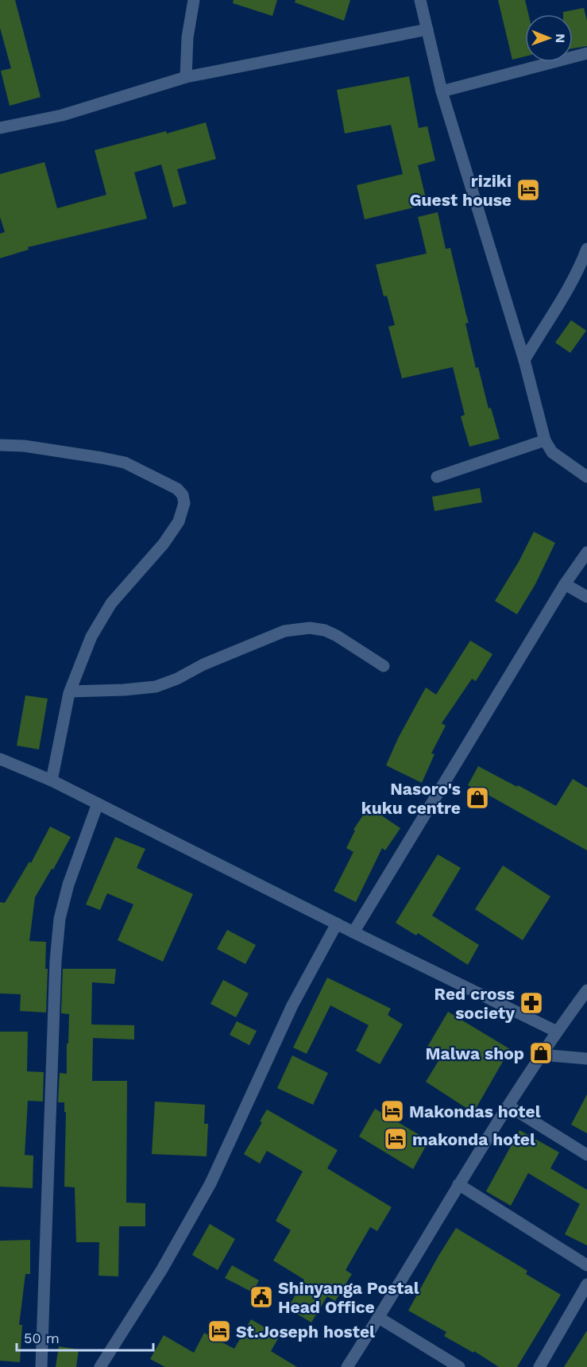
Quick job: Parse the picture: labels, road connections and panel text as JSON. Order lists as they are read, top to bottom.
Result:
{
  "places": {
    "hotel": [
      "riziki Guest house",
      "Makondas hotel",
      "makonda hotel",
      "St.Joseph hostel"
    ],
    "shop": ["Nasoro's kuku centre", "Malwa shop"],
    "pharmacy": ["Red cross society"],
    "public building": ["Shinyanga Postal Head Office"]
  },
  "scale_bar": "50 m",
  "north": "right"
}
